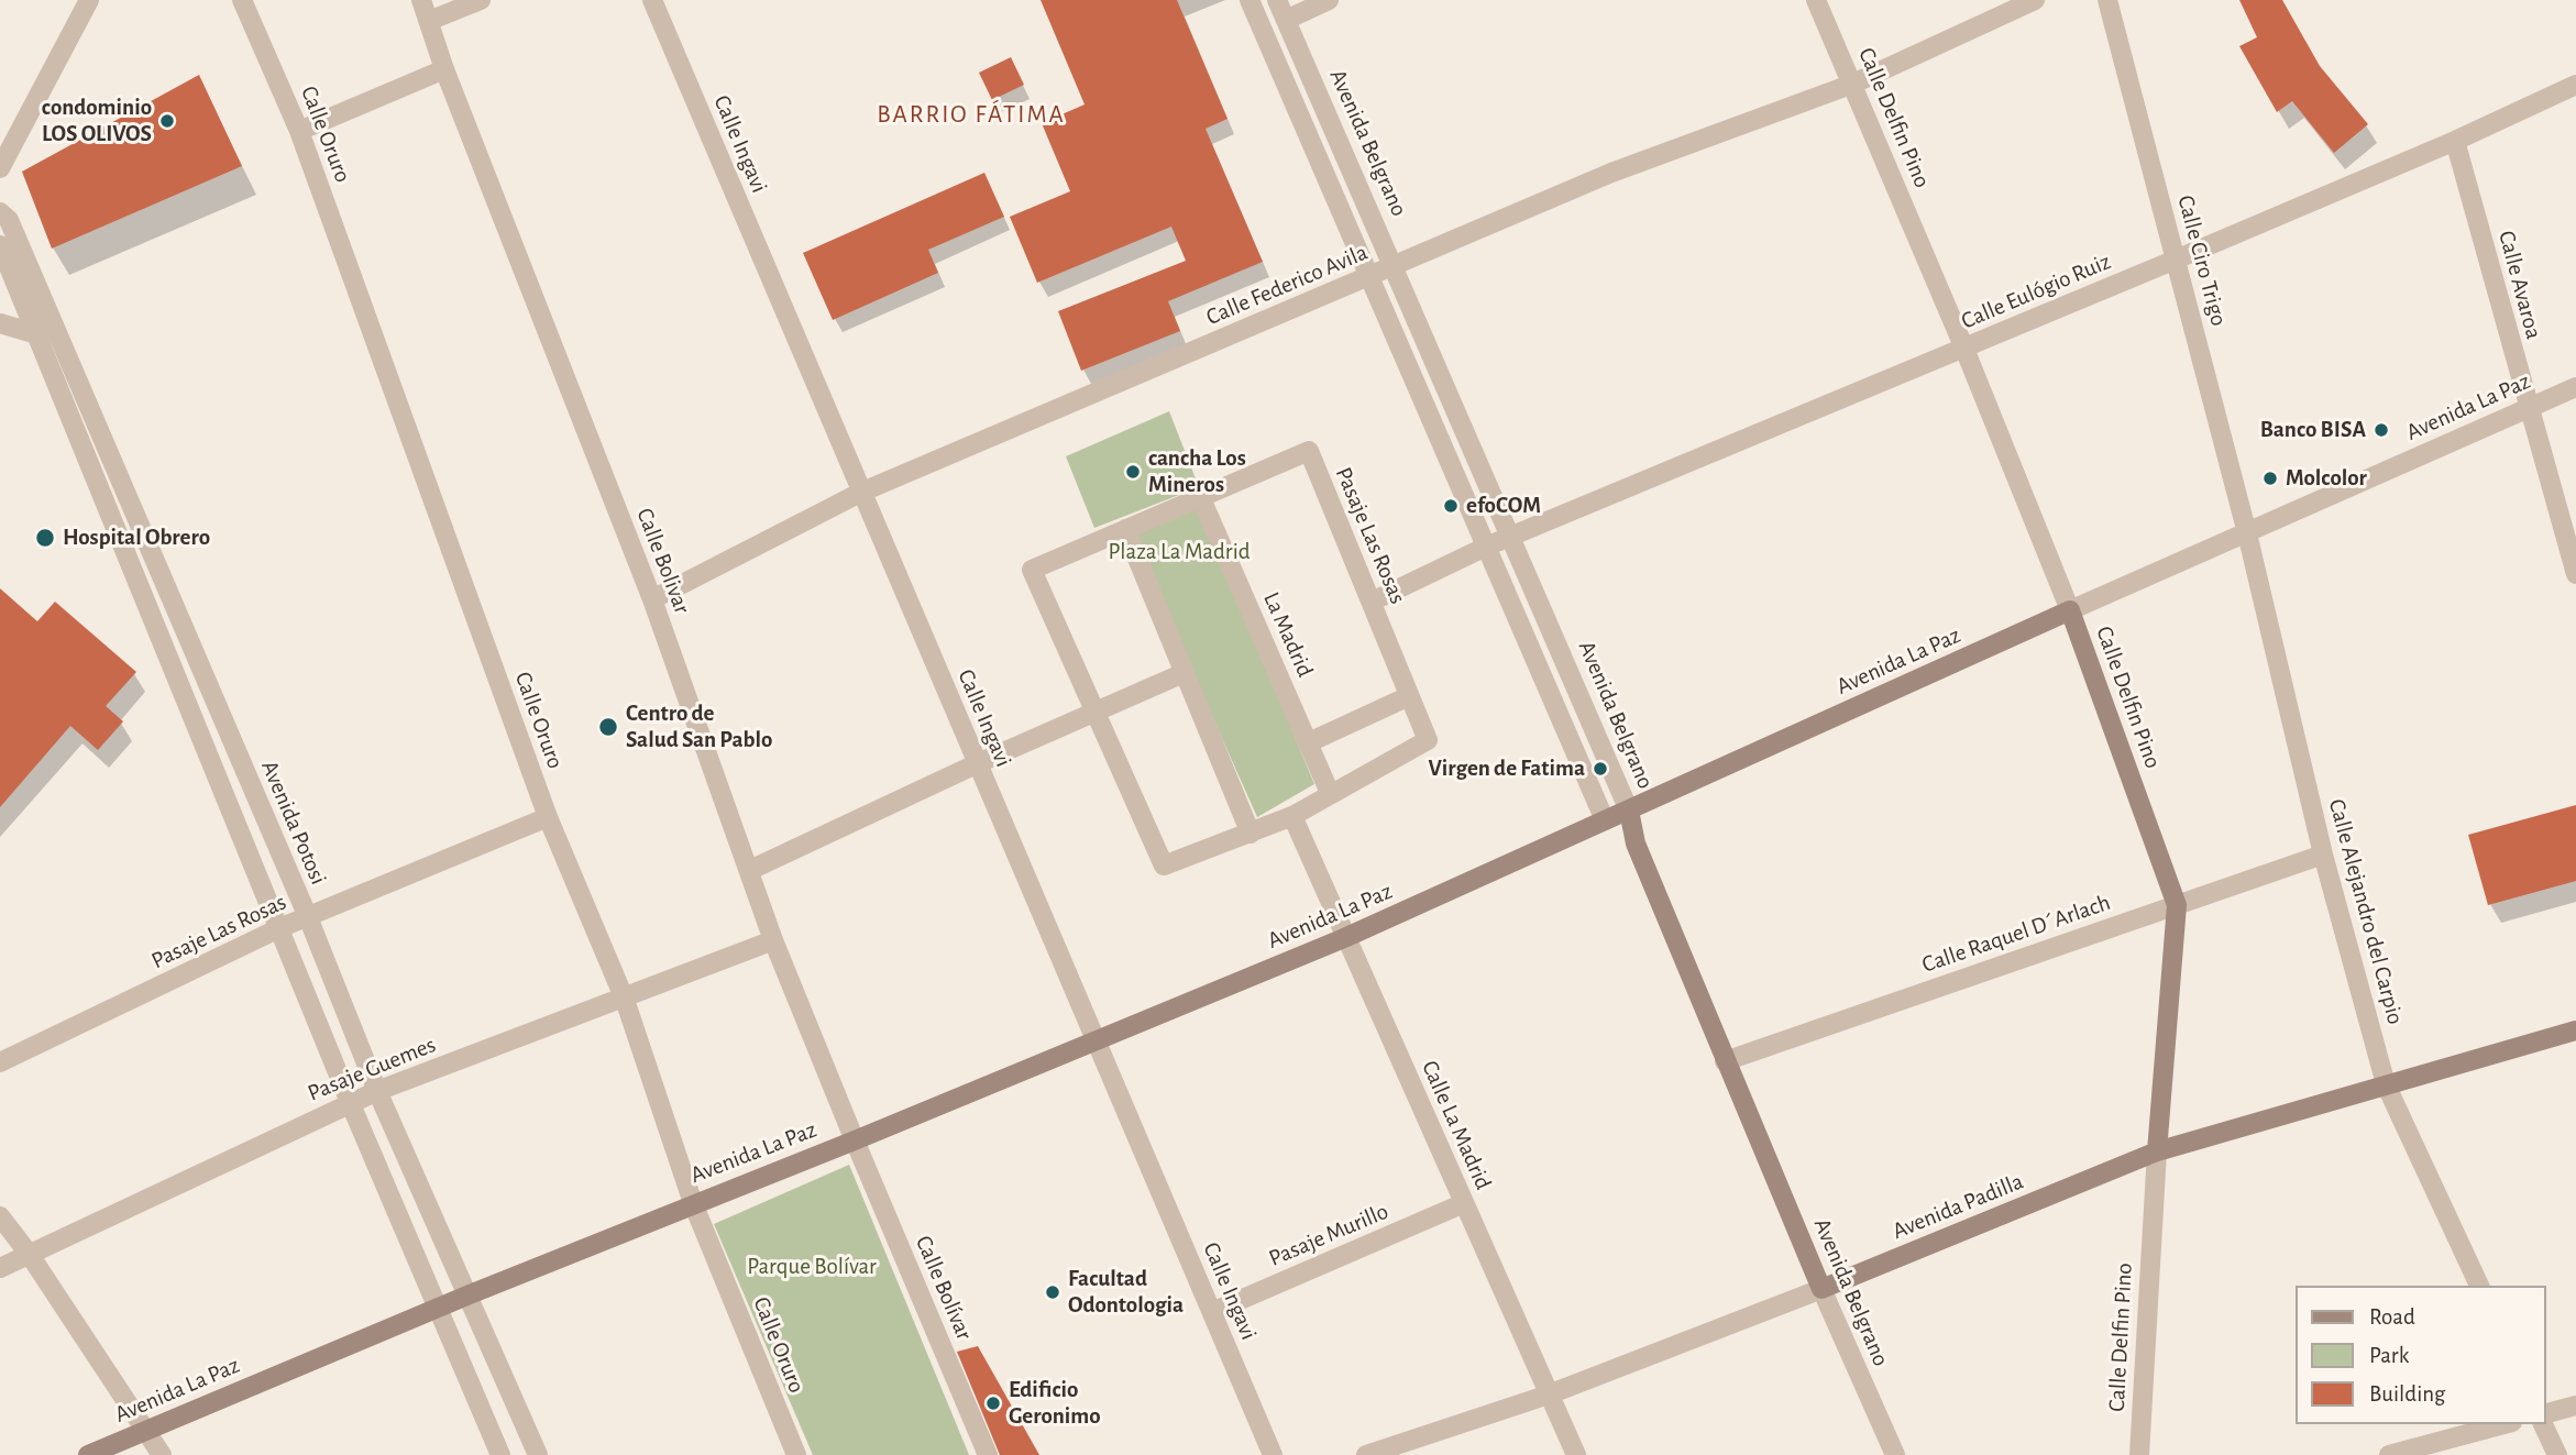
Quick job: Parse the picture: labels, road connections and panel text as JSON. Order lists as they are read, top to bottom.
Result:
{
  "streets": {
    "main road": [
      "Calle Delfin Pino",
      "Avenida Belgrano",
      "Avenida La Paz",
      "Avenida Padilla"
    ],
    "street": [
      "Calle Oruro",
      "Calle Ingavi",
      "Calle Ciro Trigo",
      "Calle Federico Avila",
      "Calle Avaroa",
      "Calle Eulógio Ruiz",
      "Pasaje Las Rosas",
      "Calle Bolivar",
      "La Madrid",
      "Avenida Potosi",
      "Calle Alejandro del Carpio",
      "Calle Raquel D´Arlach",
      "Pasaje Guemes",
      "Calle La Madrid",
      "Pasaje Murillo",
      "Calle Bolívar"
    ]
  },
  "crossings": [
    ["Calle Delfin Pino", "Calle Federico Avila"],
    ["Calle Delfin Pino", "Calle Eulógio Ruiz"],
    ["Calle Delfin Pino", "Avenida La Paz"],
    ["Calle Delfin Pino", "Calle Raquel D´Arlach"],
    ["Calle Delfin Pino", "Avenida Padilla"],
    ["Calle Oruro", "Avenida La Paz"],
    ["Calle Oruro", "Pasaje Las Rosas"],
    ["Calle Oruro", "Pasaje Guemes"],
    ["Avenida Belgrano", "Calle Federico Avila"],
    ["Avenida Belgrano", "Calle Eulógio Ruiz"],
    ["Avenida Belgrano", "Avenida La Paz"],
    ["Avenida Belgrano", "Calle Raquel D´Arlach"],
    ["Avenida Belgrano", "Avenida Padilla"],
    ["Calle Ingavi", "Calle Federico Avila"],
    ["Calle Ingavi", "Avenida La Paz"],
    ["Calle Ingavi", "Pasaje Murillo"],
    ["Calle Ciro Trigo", "Calle Eulógio Ruiz"],
    ["Calle Ciro Trigo", "Avenida La Paz"],
    ["Calle Ciro Trigo", "Calle Alejandro del Carpio"],
    ["Calle Federico Avila", "Calle Bolivar"],
    ["Calle Avaroa", "Calle Eulógio Ruiz"],
    ["Calle Avaroa", "Avenida La Paz"],
    ["Avenida La Paz", "Calle Bolivar"],
    ["Avenida La Paz", "Avenida Potosi"],
    ["Avenida La Paz", "Calle Alejandro del Carpio"],
    ["Avenida La Paz", "Calle La Madrid"],
    ["Avenida La Paz", "Calle Bolívar"],
    ["Pasaje Las Rosas", "La Madrid"],
    ["Pasaje Las Rosas", "Avenida Potosi"],
    ["Pasaje Las Rosas", "Calle La Madrid"],
    ["Calle Bolivar", "Pasaje Guemes"],
    ["Calle Bolivar", "Calle Bolívar"],
    ["Avenida Potosi", "Pasaje Guemes"],
    ["Calle Alejandro del Carpio", "Calle Raquel D´Arlach"],
    ["Calle Alejandro del Carpio", "Avenida Padilla"],
    ["Calle La Madrid", "Avenida Padilla"],
    ["Calle La Madrid", "Pasaje Murillo"]
  ],
  "districts": ["BARRIO FÁTIMA"],
  "parks": ["Plaza La Madrid", "Parque Bolívar"],
  "places": [
    "condominio LOS OLIVOS",
    "Banco BISA",
    "cancha Los Mineros",
    "Molcolor",
    "efoCOM",
    "Hospital Obrero",
    "Centro de Salud San Pablo",
    "Virgen de Fatima",
    "Facultad Odontologia",
    "Edificio Geronimo"
  ],
  "legend": ["Road", "Park", "Building"]
}
